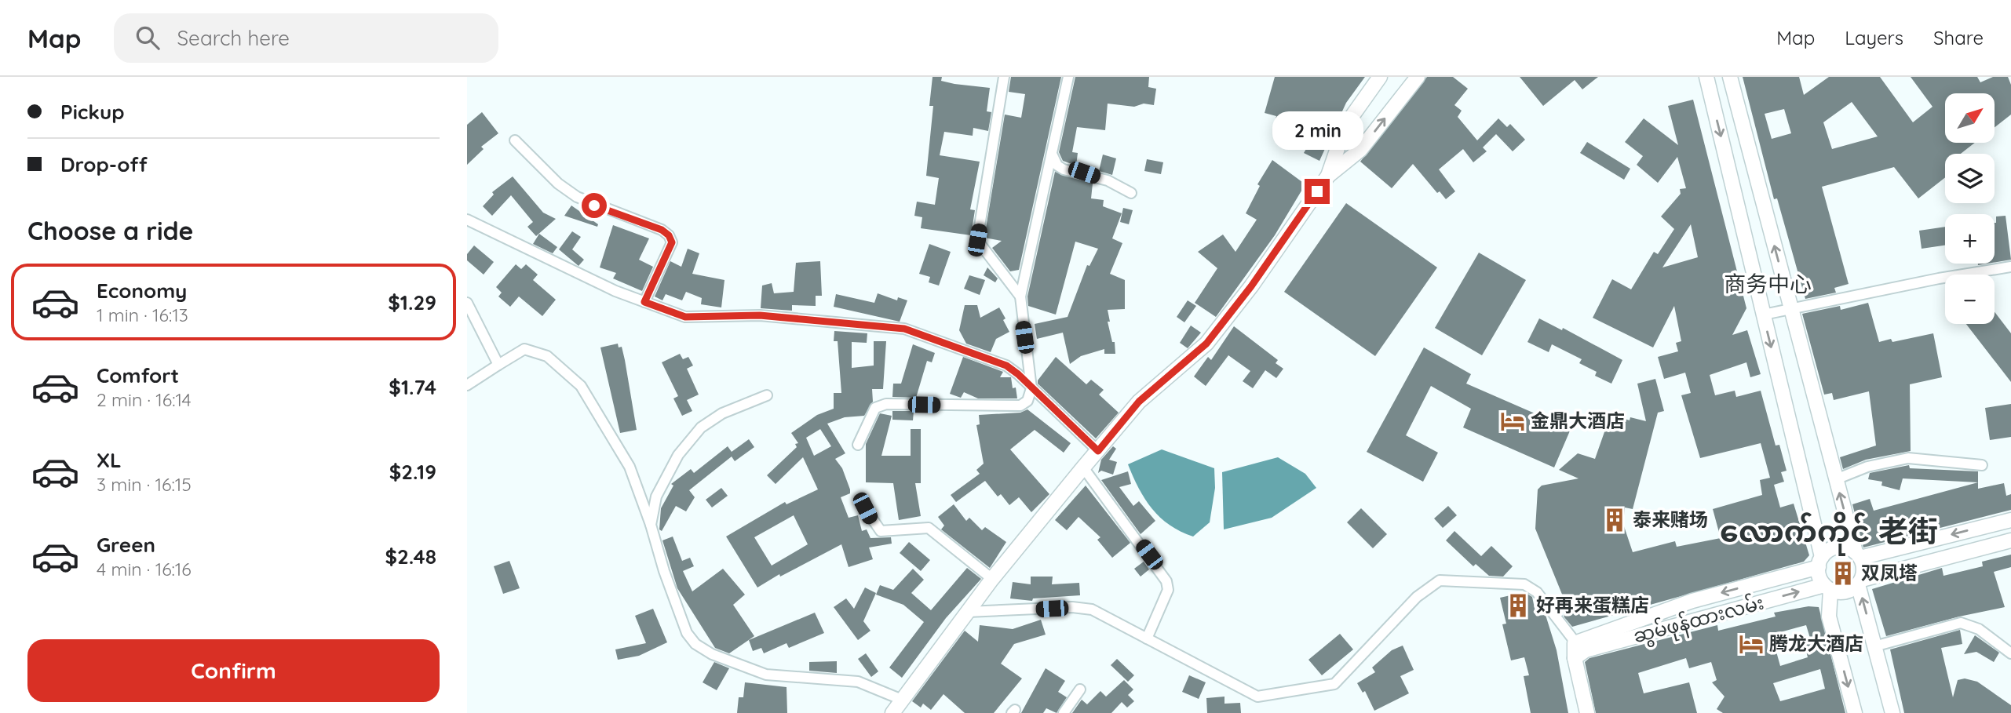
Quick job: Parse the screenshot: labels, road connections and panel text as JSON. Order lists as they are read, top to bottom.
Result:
{
  "streets": {
    "main road": ["ဆွမ်ဖုန်ထားလမ်း"]
  },
  "districts": ["商务中心", "လောက်ကိုင် 老街"],
  "places": {
    "hotel": ["金鼎大酒店", "腾龙大酒店"],
    "building": ["泰来赌场", "双凤塔", "好再来蛋糕店"]
  },
  "north": "top right",
  "page": {
    "header": "Map",
    "search": "Search here",
    "nav": ["Map", "Layers", "Share"],
    "banner": ["Pickup", "Drop-off"],
    "map_buttons": ["+", "−"],
    "bubble": "2 min",
    "heading": "Choose a ride",
    "list": [
      {
        "name": "Economy",
        "note": "1 min · 16:13",
        "value": "$1.29"
      },
      {
        "name": "Comfort",
        "note": "2 min · 16:14",
        "value": "$1.74"
      },
      {
        "name": "XL",
        "note": "3 min · 16:15",
        "value": "$2.19"
      },
      {
        "name": "Green",
        "note": "4 min · 16:16",
        "value": "$2.48"
      }
    ],
    "buttons": "Confirm"
  }
}
